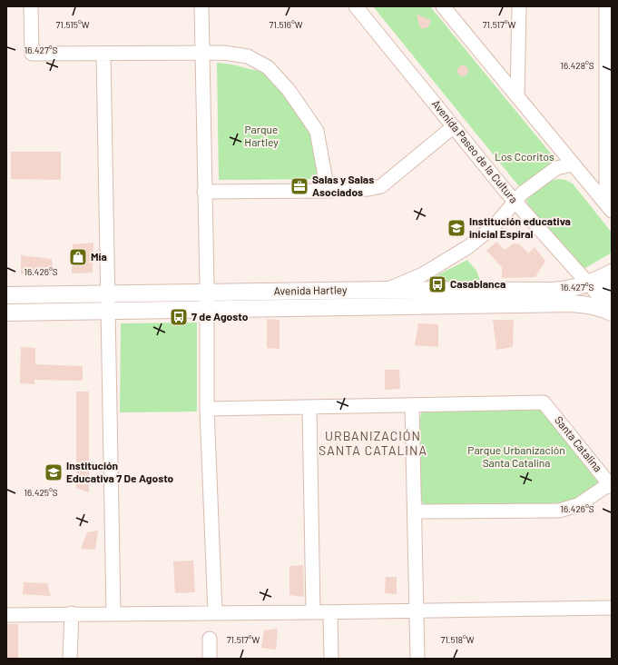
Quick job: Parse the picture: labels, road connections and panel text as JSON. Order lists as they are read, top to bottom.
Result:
{
  "streets": {
    "main road": ["Avenida Hartley"],
    "street": ["Avenida Paseo de la Cultura", "Santa Catalina"]
  },
  "crossings": [
    ["Avenida Paseo de la Cultura", "Avenida Hartley"]
  ],
  "districts": ["URBANIZACIÓN SANTA CATALINA"],
  "parks": ["Parque Hartley", "Los Ccoritos", "Parque Urbanización Santa Catalina"],
  "places": {
    "office": ["Salas y Salas Asociados"],
    "school or university": ["Institución educativa inicial Espiral", "Institución Educativa 7 De Agosto"],
    "shop": ["Mía"],
    "bus stop": ["Casablanca", "7 de Agosto"]
  },
  "coordinates": [
    "71.515°W",
    "71.516°W",
    "71.517°W",
    "16.427°S",
    "16.428°S",
    "16.426°S",
    "16.425°S",
    "71.518°W"
  ]
}
